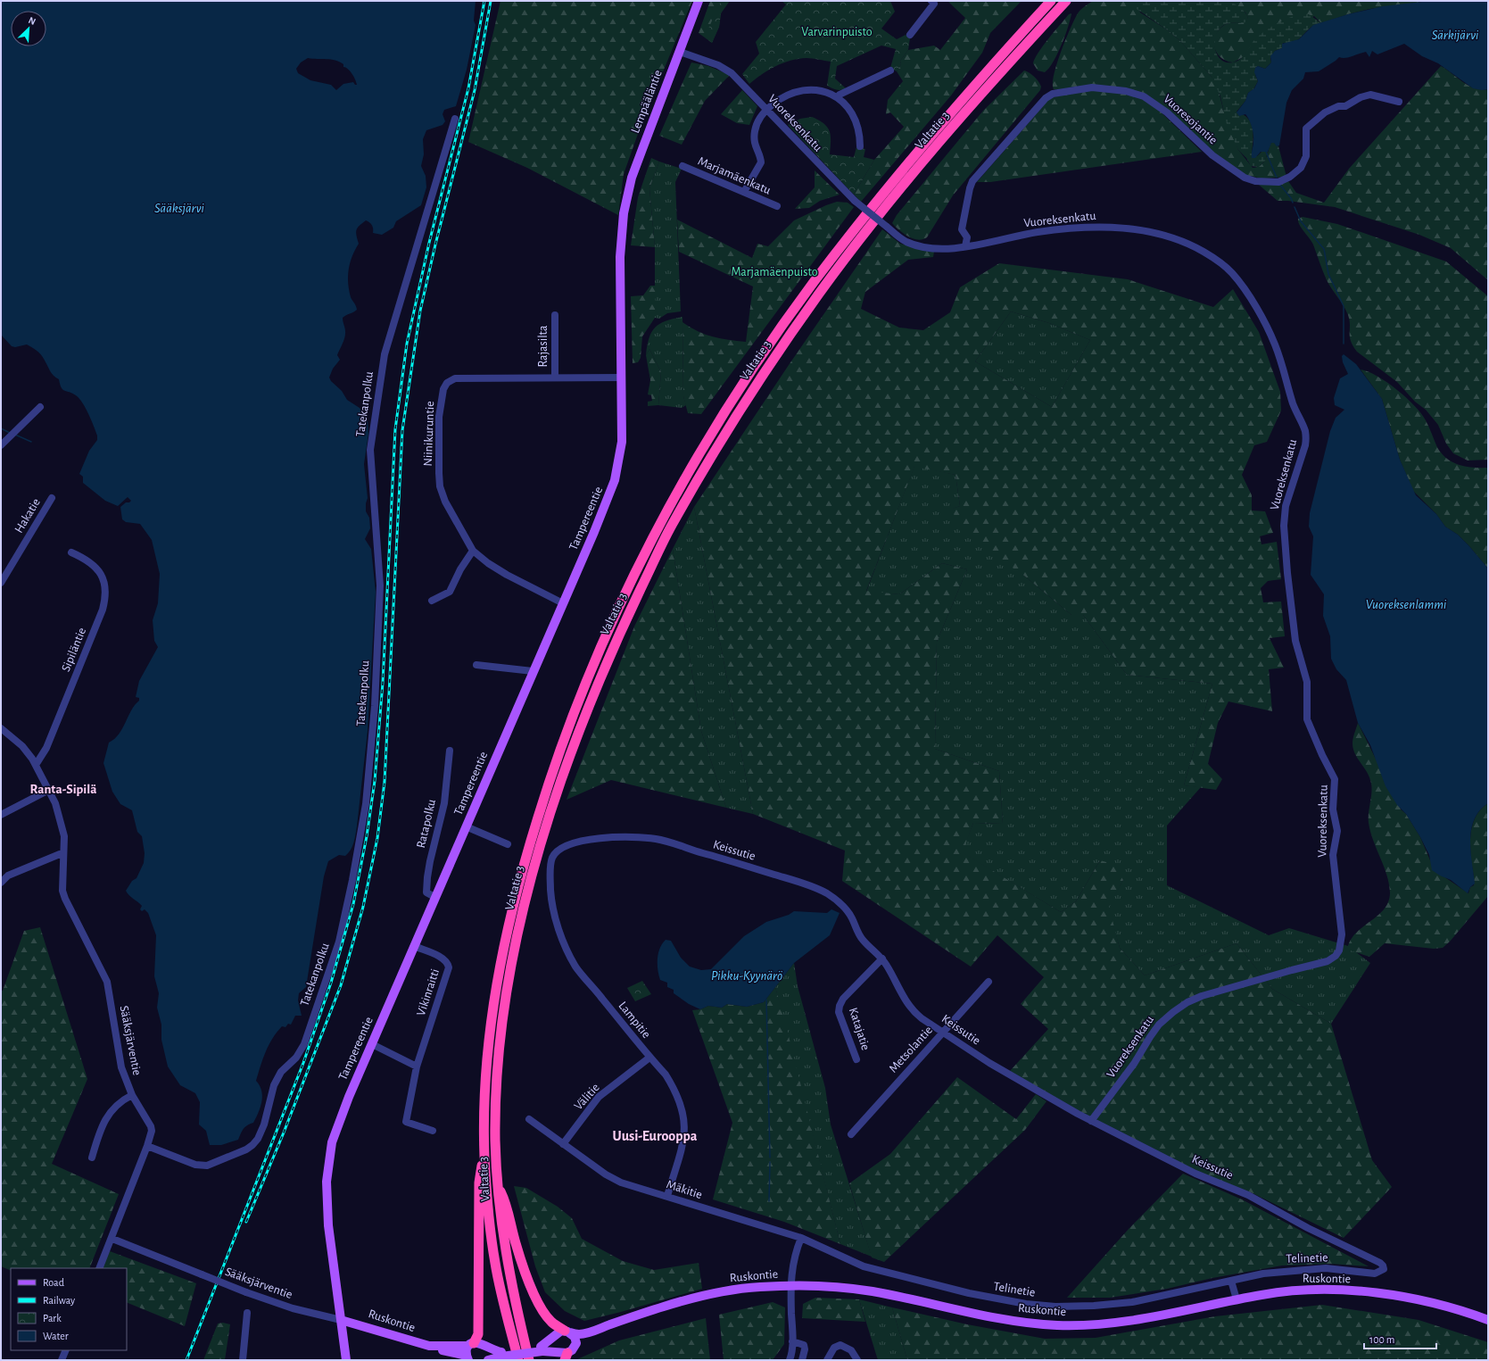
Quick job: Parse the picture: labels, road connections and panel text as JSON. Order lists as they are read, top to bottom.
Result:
{
  "streets": {
    "highway": ["Valtatie 3"],
    "main road": ["Lempääläntie", "Tampereentie", "Ruskontie"],
    "street": [
      "Vuoresojantie",
      "Vuoreksenkatu",
      "Marjamäenkatu",
      "Rajasilta",
      "Tatekanpolku",
      "Niinikuruntie",
      "Hakatie",
      "Sipiläntie",
      "Ratapolku",
      "Keissutie",
      "Vikinraitti",
      "Lampitie",
      "Katajatie",
      "Sääksjärventie",
      "Metsolantie",
      "Välitie",
      "Mäkitie",
      "Telinetie"
    ]
  },
  "crossings": [
    ["Lempääläntie", "Vuoreksenkatu"],
    ["Lempääläntie", "Tampereentie"],
    ["Vuoresojantie", "Vuoreksenkatu"],
    ["Vuoreksenkatu", "Keissutie"],
    ["Rajasilta", "Niinikuruntie"],
    ["Tatekanpolku", "Sääksjärventie"],
    ["Niinikuruntie", "Tampereentie"],
    ["Tampereentie", "Ratapolku"],
    ["Tampereentie", "Vikinraitti"],
    ["Tampereentie", "Sääksjärventie"],
    ["Tampereentie", "Ruskontie"],
    ["Sipiläntie", "Sääksjärventie"],
    ["Keissutie", "Lampitie"],
    ["Keissutie", "Katajatie"],
    ["Keissutie", "Metsolantie"],
    ["Keissutie", "Telinetie"],
    ["Lampitie", "Välitie"],
    ["Lampitie", "Mäkitie"],
    ["Sääksjärventie", "Ruskontie"],
    ["Välitie", "Mäkitie"],
    ["Mäkitie", "Telinetie"]
  ],
  "districts": ["Ranta-Sipilä", "Uusi-Eurooppa"],
  "water": [
    "Särkijärvi",
    "Sääksjärvi",
    "Vuoreksenlammi",
    "Pikku-Kyynärö"
  ],
  "parks": ["Varvarinpuisto", "Marjamäenpuisto"],
  "legend": [
    "Road",
    "Railway",
    "Park",
    "Water"
  ],
  "scale_bar": "100 m",
  "north": "top right"
}
